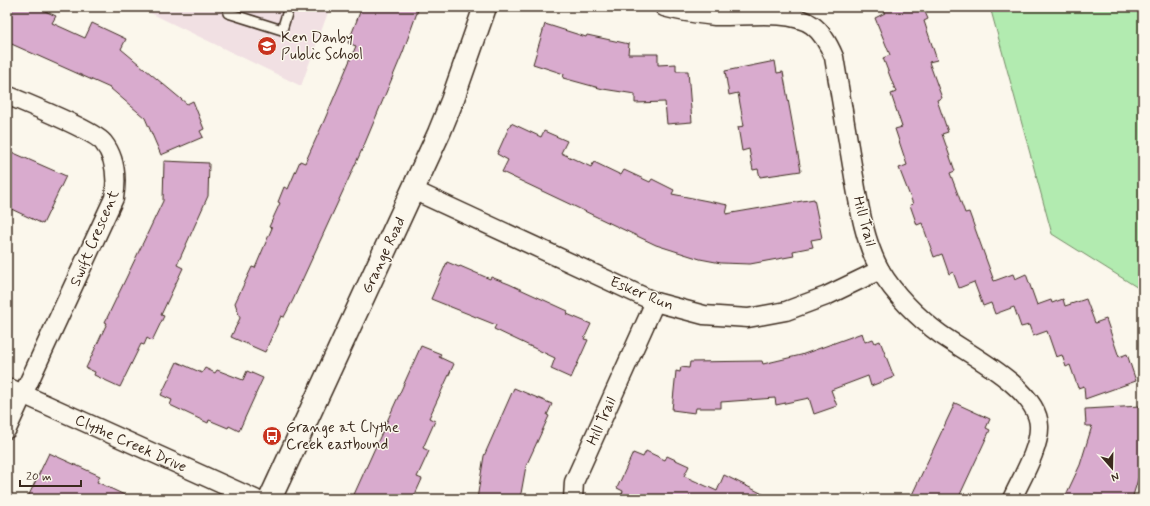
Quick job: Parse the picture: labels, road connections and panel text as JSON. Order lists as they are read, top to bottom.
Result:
{
  "streets": {
    "street": [
      "Hill Trail",
      "Swift Crescent",
      "Grange Road",
      "Esker Run",
      "Clythe Creek Drive"
    ]
  },
  "crossings": [
    ["Hill Trail", "Esker Run"],
    ["Swift Crescent", "Clythe Creek Drive"],
    ["Grange Road", "Esker Run"]
  ],
  "places": {
    "school or university": ["Ken Danby Public School"],
    "bus stop": ["Grange at Clythe Creek eastbound"]
  },
  "scale_bar": "20 m",
  "north": "bottom"
}
